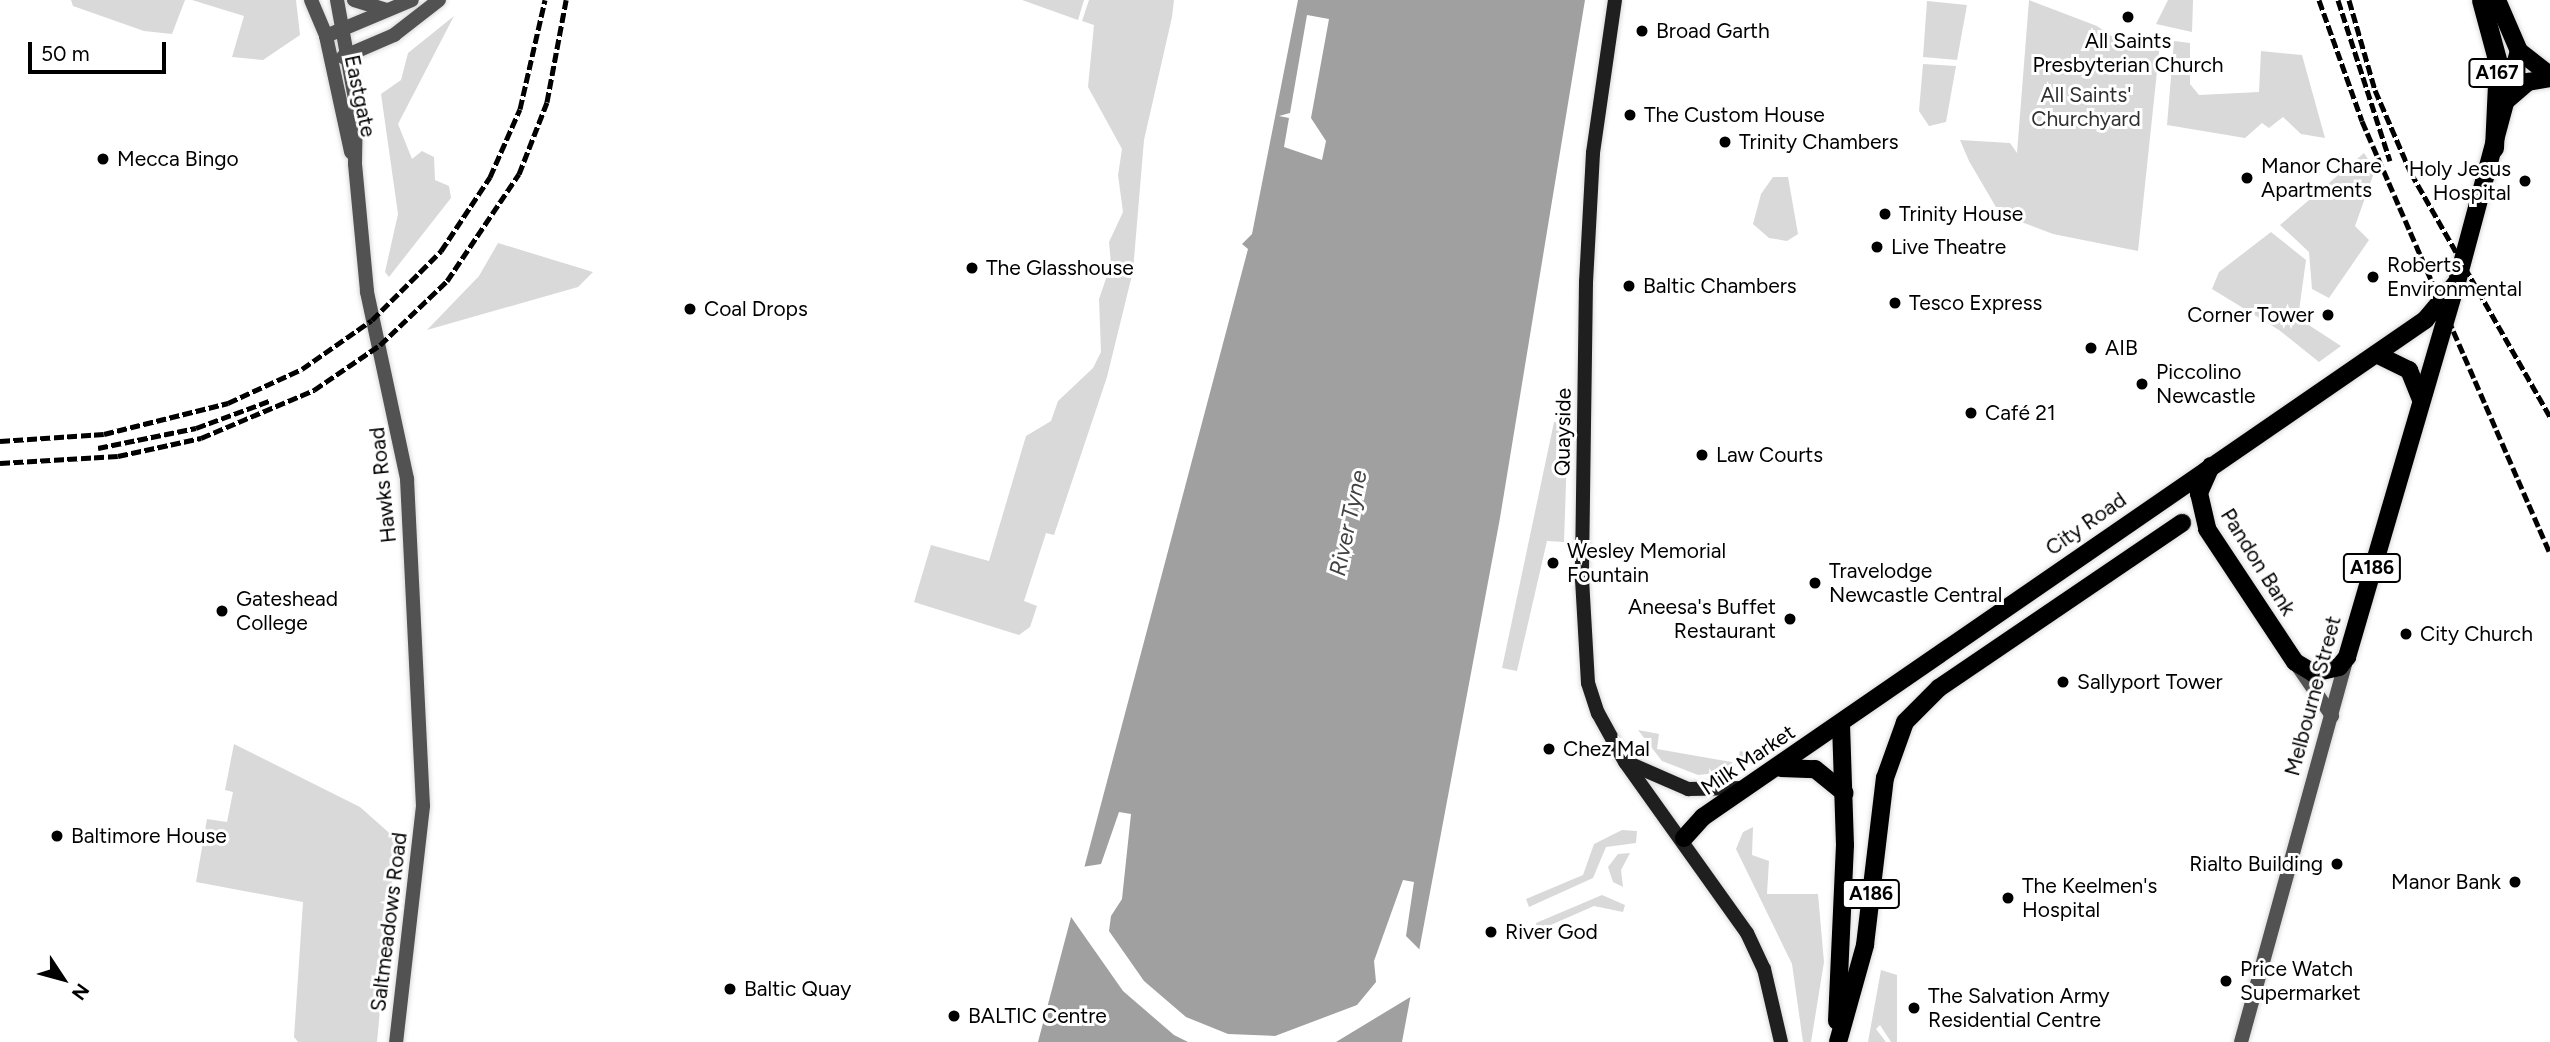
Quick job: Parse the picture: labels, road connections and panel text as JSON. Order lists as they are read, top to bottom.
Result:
{
  "streets": {
    "highway": ["A167"],
    "main road": [
      "Quayside",
      "City Road",
      "Pandon Bank",
      "A186",
      "Melbourne Street",
      "Milk Market"
    ],
    "street": ["Eastgate", "Hawks Road", "Saltmeadows Road"]
  },
  "crossings": [
    ["A167", "City Road"],
    ["Eastgate", "Hawks Road"],
    ["Quayside", "Milk Market"],
    ["Hawks Road", "Saltmeadows Road"],
    ["City Road", "Pandon Bank"],
    ["City Road", "A186"],
    ["City Road", "Melbourne Street"],
    ["City Road", "Milk Market"],
    ["A186", "Milk Market"]
  ],
  "water": ["River Tyne"],
  "parks": ["All Saints' Churchyard"],
  "places": [
    "All Saints Presbyterian Church",
    "Broad Garth",
    "The Custom House",
    "Trinity Chambers",
    "Mecca Bingo",
    "Manor Chare Apartments",
    "Holy Jesus Hospital",
    "Trinity House",
    "Live Theatre",
    "The Glasshouse",
    "Roberts Environmental",
    "Baltic Chambers",
    "Tesco Express",
    "Coal Drops",
    "Corner Tower",
    "AIB",
    "Piccolino Newcastle",
    "Café 21",
    "Law Courts",
    "Wesley Memorial Fountain",
    "Travelodge Newcastle Central",
    "Gateshead College",
    "Aneesa's Buffet Restaurant",
    "City Church",
    "Sallyport Tower",
    "Chez Mal",
    "Baltimore House",
    "Rialto Building",
    "Manor Bank",
    "The Keelmen's Hospital",
    "River God",
    "Price Watch Supermarket",
    "Baltic Quay",
    "The Salvation Army Residential Centre",
    "BALTIC Centre"
  ],
  "scale_bar": "50 m",
  "north": "bottom right"
}
